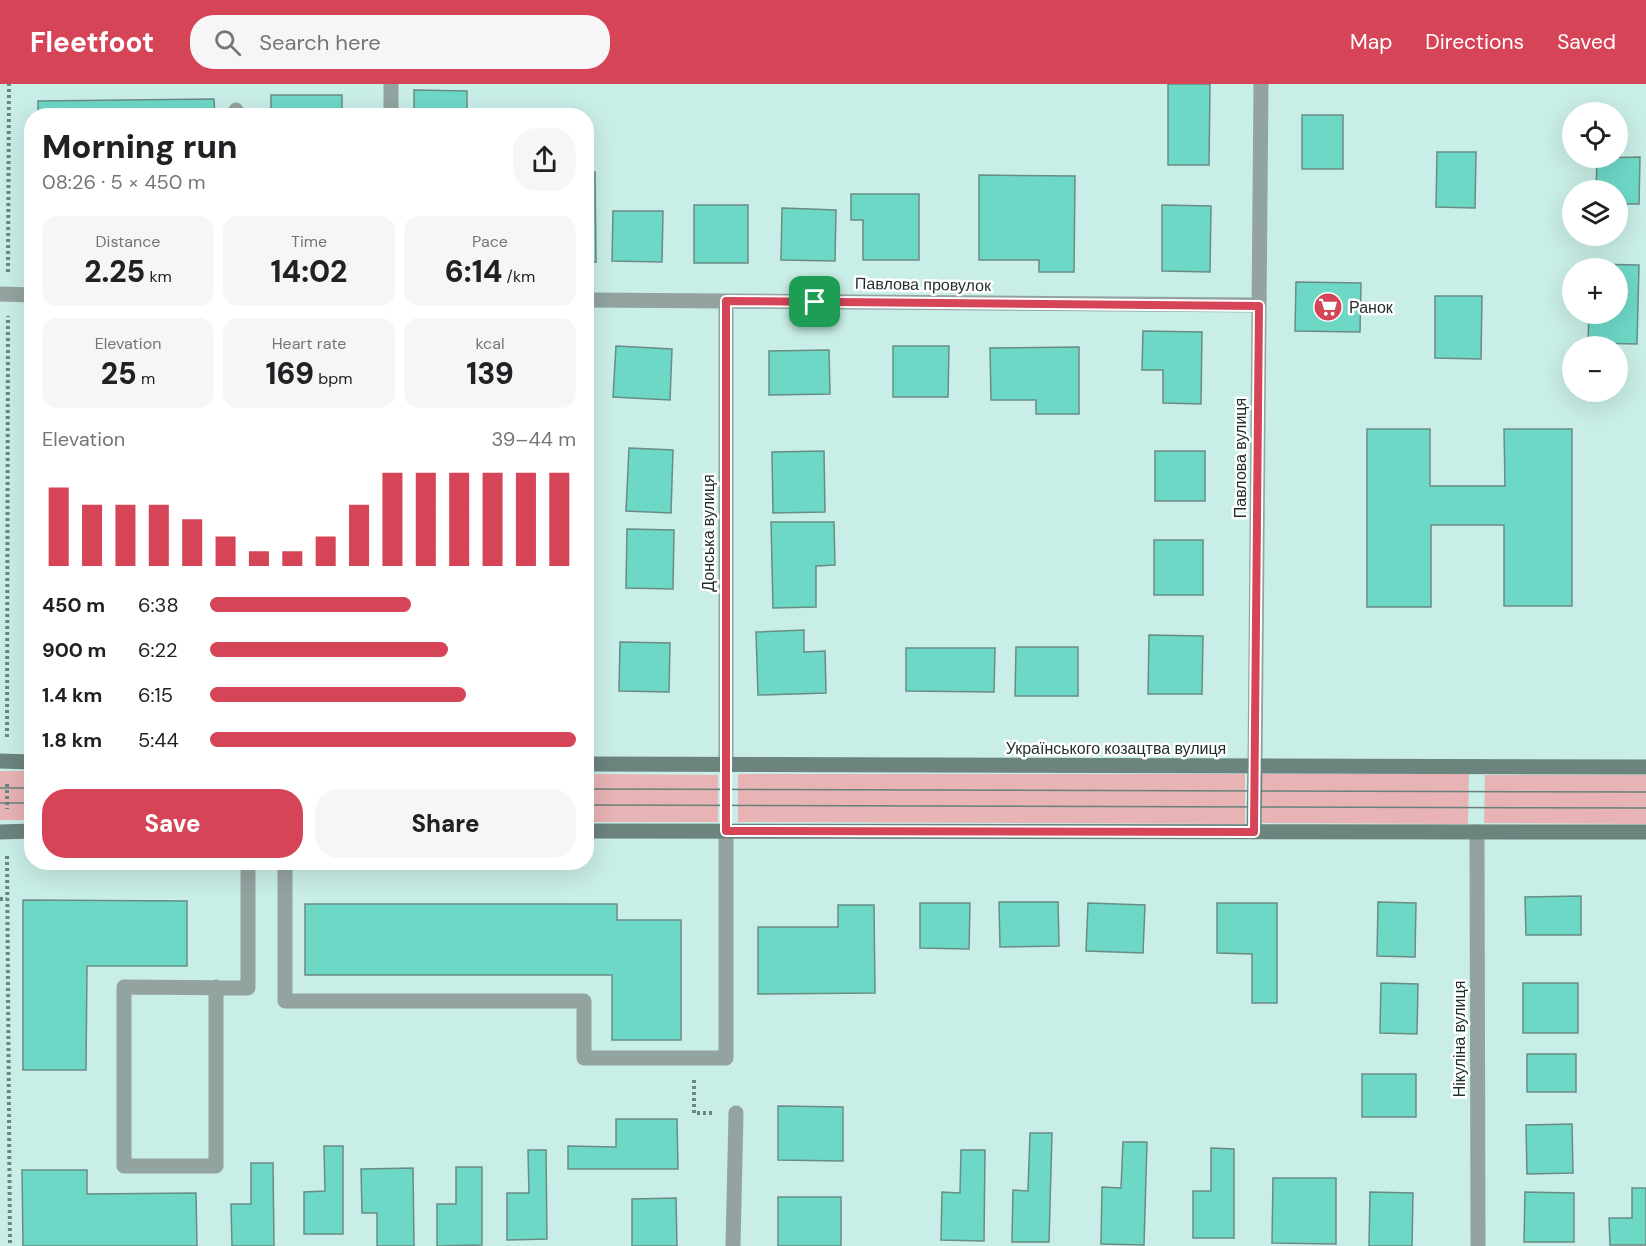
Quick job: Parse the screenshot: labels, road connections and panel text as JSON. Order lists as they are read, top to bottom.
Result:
{
  "streets": {
    "street": [
      "Павлова провулок",
      "Павлова вулиця",
      "Донська вулиця",
      "Українського козацтва вулиця",
      "Нікуліна вулиця"
    ]
  },
  "crossings": [
    ["Павлова провулок", "Павлова вулиця"],
    ["Павлова провулок", "Донська вулиця"],
    ["Павлова вулиця", "Українського козацтва вулиця"],
    ["Донська вулиця", "Українського козацтва вулиця"]
  ],
  "places": {
    "supermarket": ["Ранок"]
  },
  "page": {
    "header": "Fleetfoot",
    "search": "Search here",
    "nav": ["Map", "Directions", "Saved"],
    "map_buttons": ["+", "−"],
    "heading": ["Morning run", "08:26 · 5 × 450 m"],
    "stats": [
      ["Distance", "2.25 km"],
      ["Time", "14:02"],
      ["Pace", "6:14 /km"],
      ["Elevation", "25 m"],
      ["Heart rate", "169 bpm"],
      ["kcal", "139"]
    ],
    "chart": ["Elevation", "39–44 m"],
    "list": [
      {
        "name": "450 m",
        "note": "6:38"
      },
      {
        "name": "900 m",
        "note": "6:22"
      },
      {
        "name": "1.4 km",
        "note": "6:15"
      },
      {
        "name": "1.8 km",
        "note": "5:44"
      }
    ],
    "buttons": ["Save", "Share"]
  }
}
